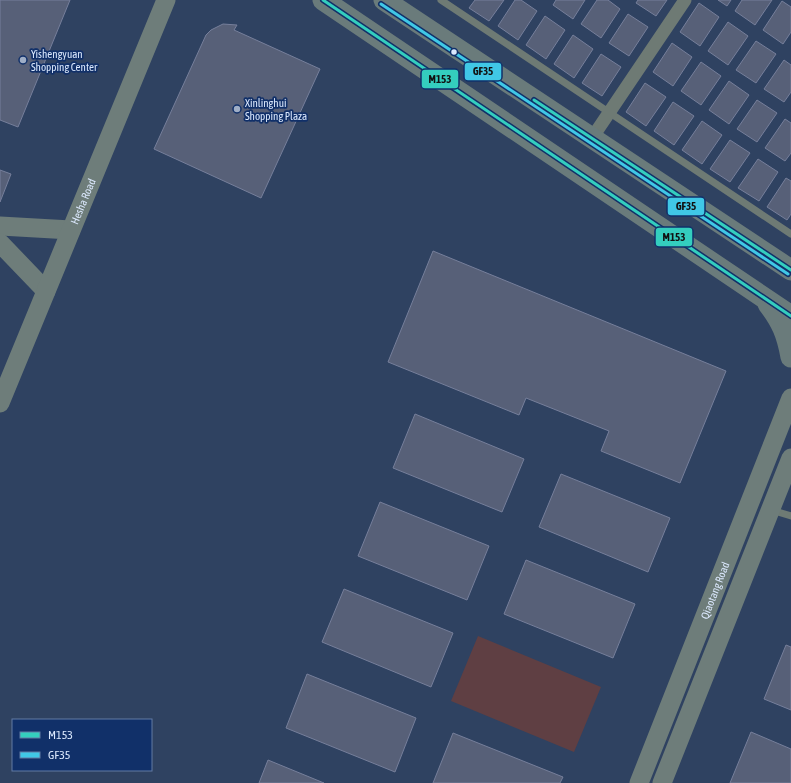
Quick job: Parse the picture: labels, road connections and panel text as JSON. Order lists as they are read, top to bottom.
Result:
{
  "streets": {
    "street": ["Hesha Road", "Qiaotang Road"]
  },
  "places": ["Yishengyuan Shopping Center", "Xinlinghui Shopping Plaza"],
  "lines": ["transit line M153", "transit line GF35"],
  "legend": ["M153", "GF35"]
}
